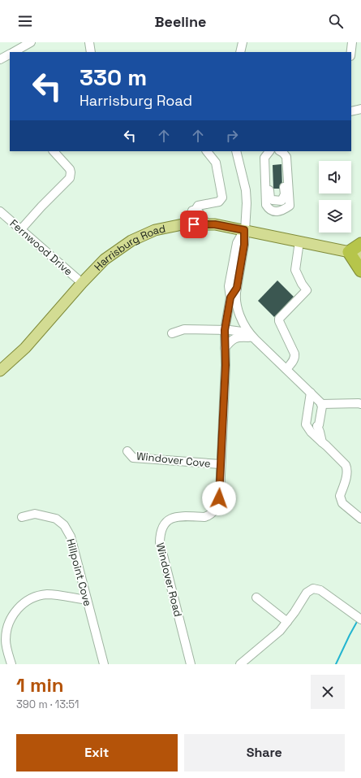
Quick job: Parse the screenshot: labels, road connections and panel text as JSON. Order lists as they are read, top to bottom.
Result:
{
  "streets": {
    "main road": ["Harrisburg Road"],
    "street": [
      "Fernwood Drive",
      "Windover Cove",
      "Hillpoint Cove",
      "Windover Road"
    ]
  },
  "crossings": [
    ["Fernwood Drive", "Harrisburg Road"],
    ["Harrisburg Road", "Windover Road"],
    ["Windover Cove", "Windover Road"]
  ],
  "page": {
    "header": "Beeline",
    "turn": ["330 m", "Harrisburg Road"],
    "heading": ["1 min", "390 m · 13:51"],
    "buttons": ["Exit", "Share"]
  }
}
